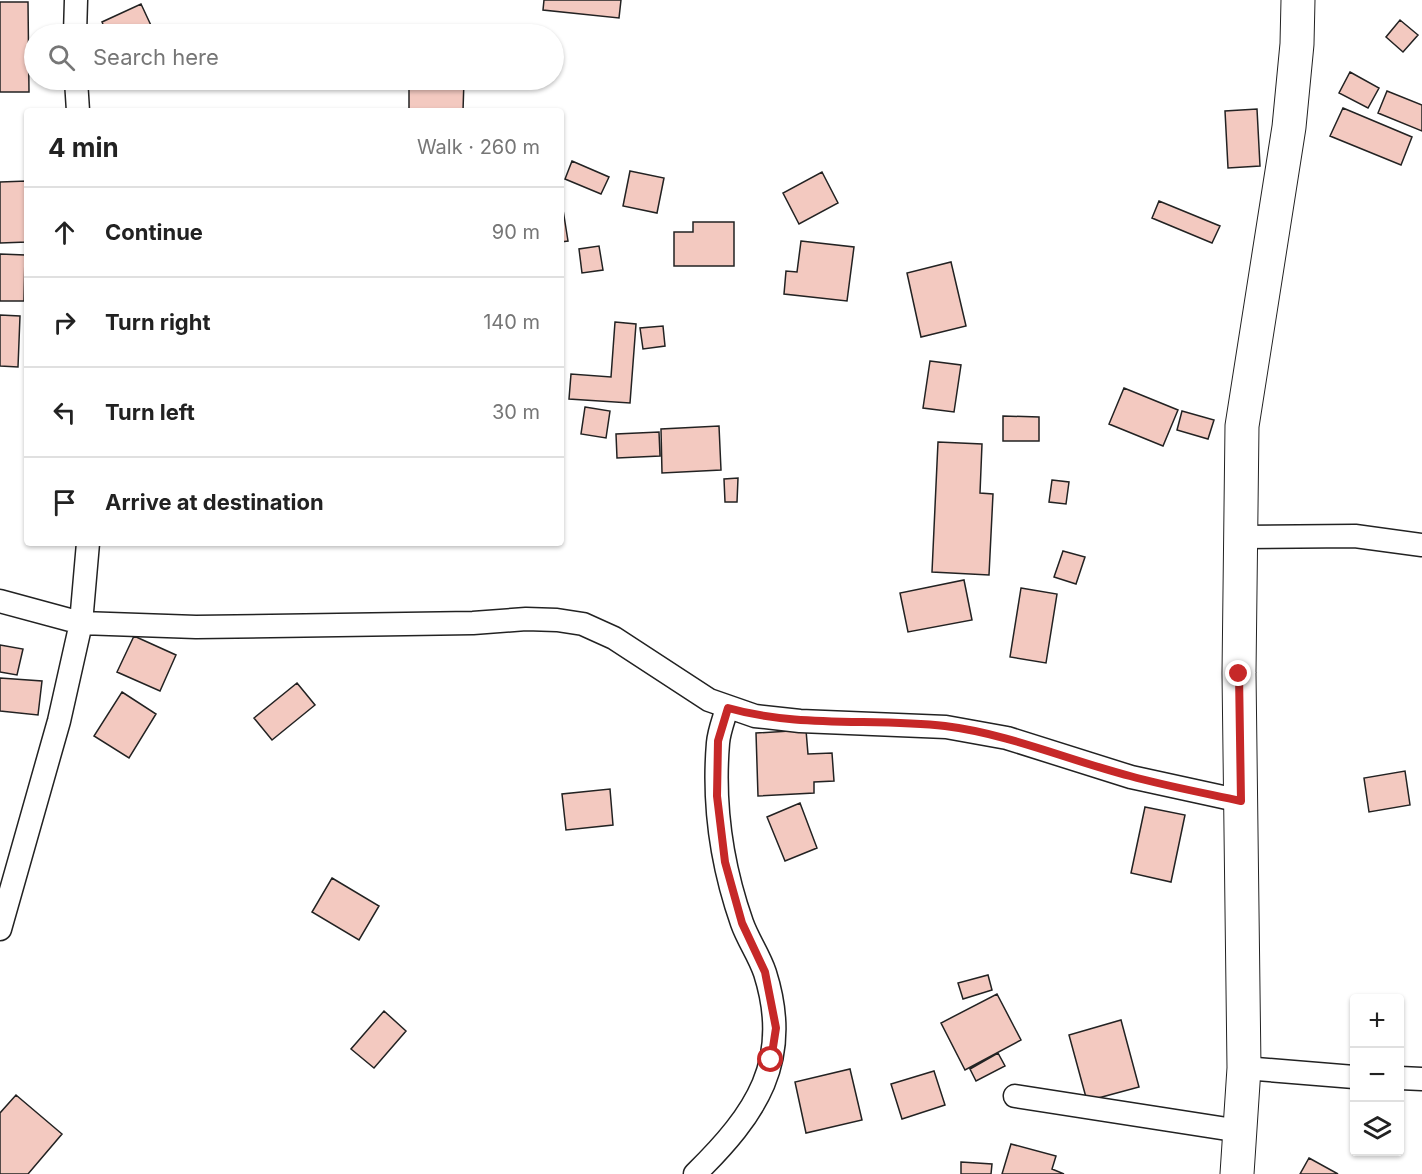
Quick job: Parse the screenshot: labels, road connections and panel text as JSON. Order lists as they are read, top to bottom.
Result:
{
  "page": {
    "search": "Search here",
    "heading": ["4 min", "Walk · 260 m"],
    "list": [
      ["Continue", "90 m"],
      ["Turn right", "140 m"],
      ["Turn left", "30 m"],
      "Arrive at destination"
    ],
    "map_buttons": ["+", "−"]
  }
}
